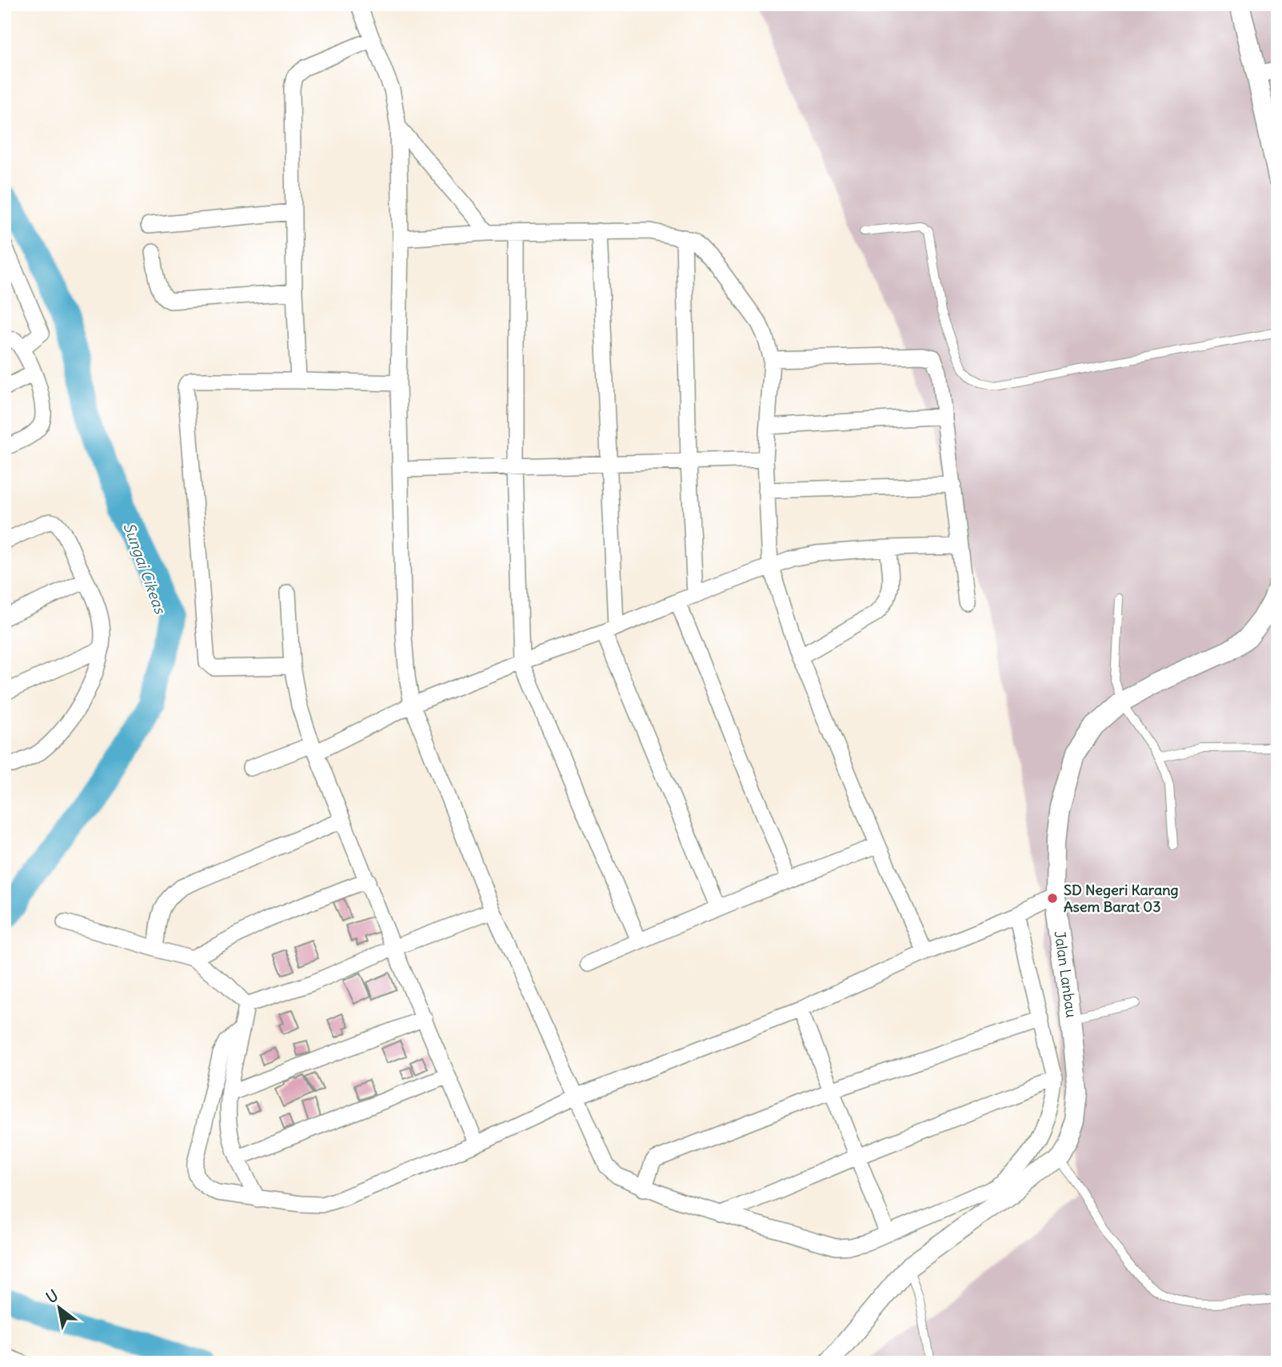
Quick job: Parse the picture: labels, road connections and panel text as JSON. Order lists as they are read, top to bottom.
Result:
{
  "streets": {
    "street": ["Jalan Lanbau"]
  },
  "water": ["Sungai Cikeas"],
  "places": ["SD Negeri Karang Asem Barat 03"],
  "north": "top left"
}
